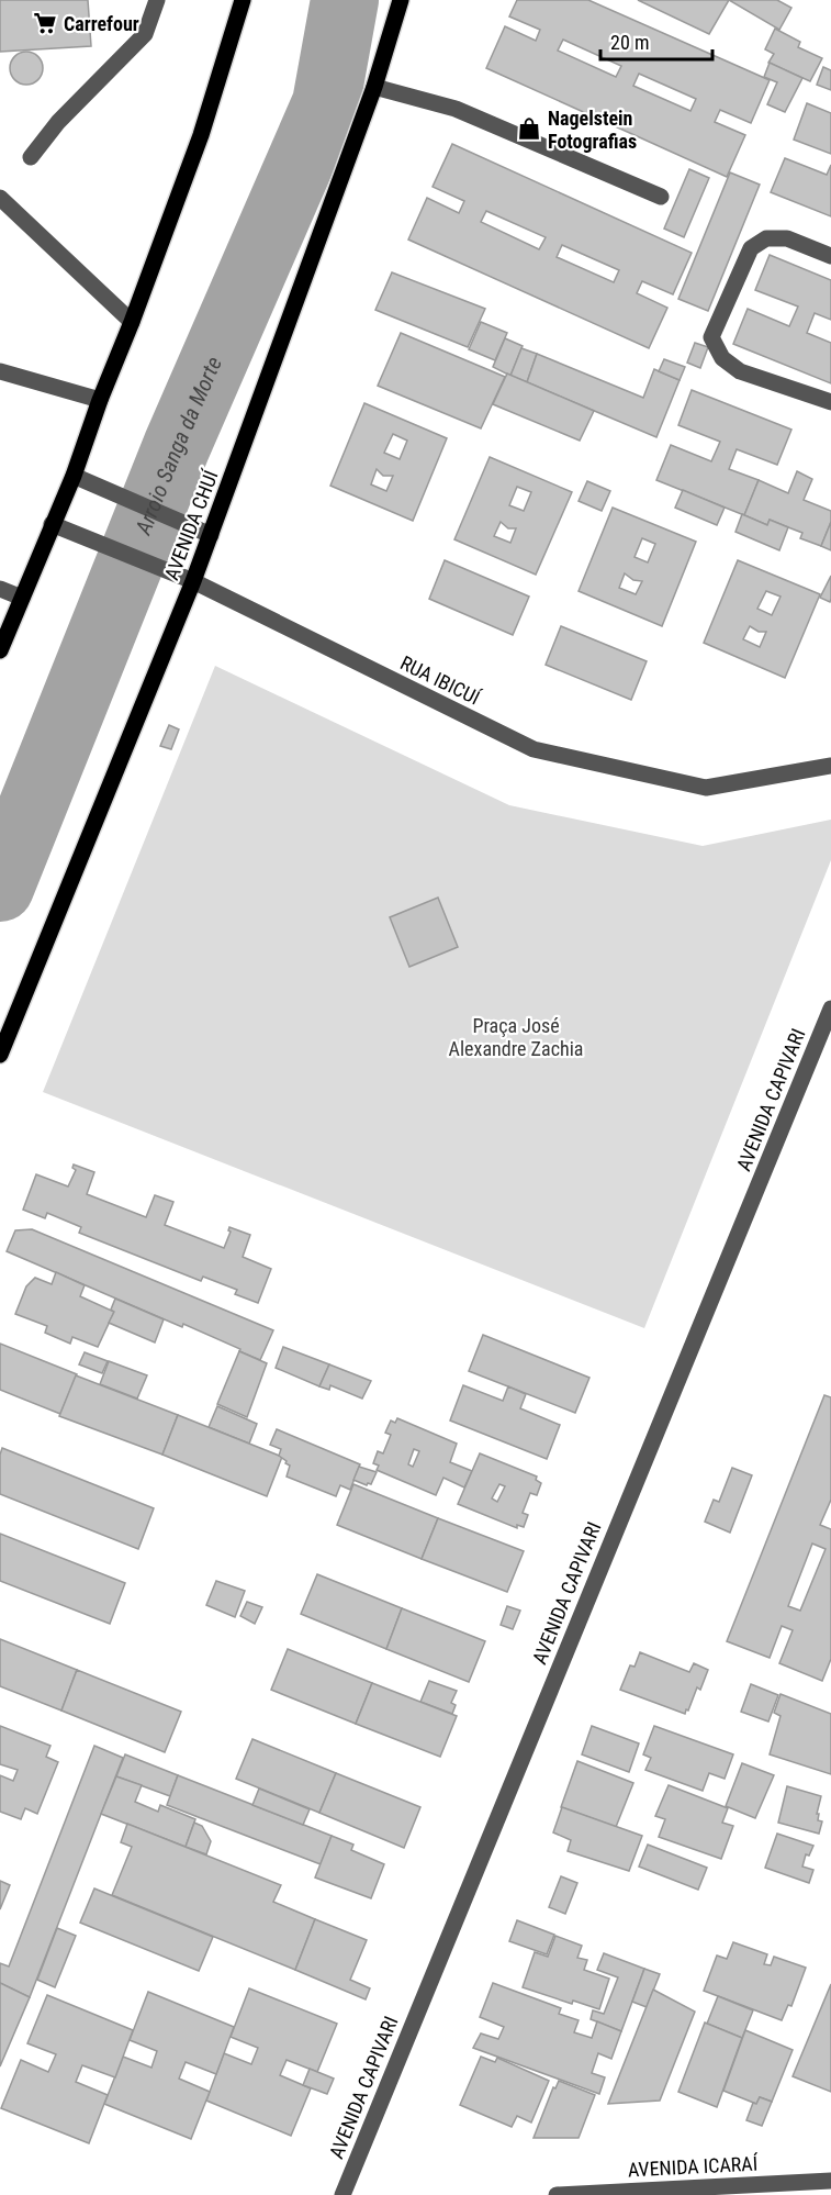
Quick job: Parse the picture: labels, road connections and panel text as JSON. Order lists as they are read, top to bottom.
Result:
{
  "streets": {
    "main road": ["AVENIDA CHUÍ"],
    "street": ["RUA IBICUÍ", "AVENIDA CAPIVARI", "AVENIDA ICARAÍ"]
  },
  "crossings": [
    ["AVENIDA CHUÍ", "RUA IBICUÍ"]
  ],
  "water": ["Arroio Sanga da Morte"],
  "parks": ["Praça José Alexandre Zachia"],
  "places": {
    "supermarket": ["Carrefour"],
    "shop": ["Nagelstein Fotografias"]
  },
  "scale_bar": "20 m"
}
